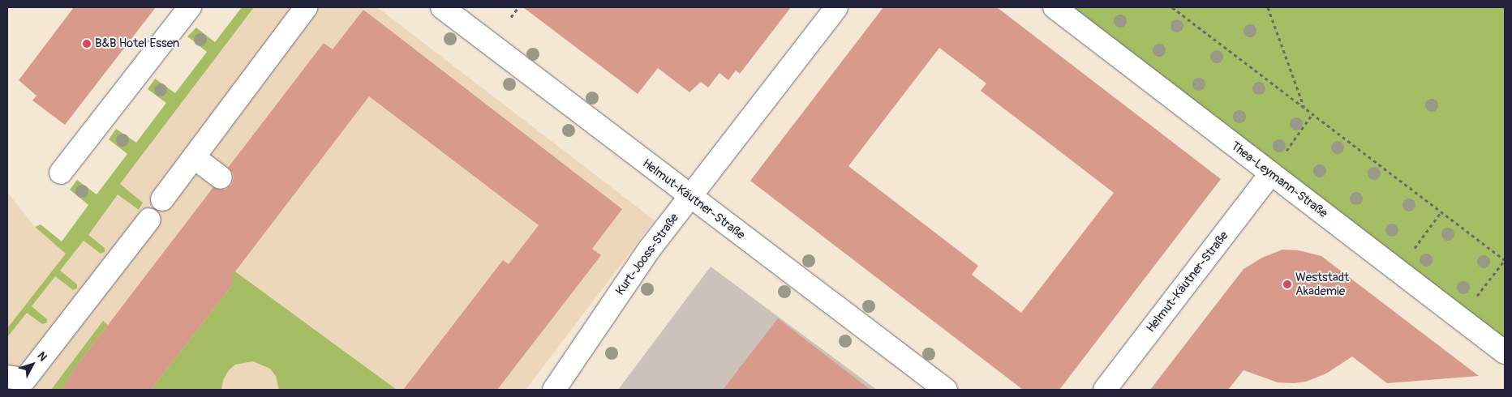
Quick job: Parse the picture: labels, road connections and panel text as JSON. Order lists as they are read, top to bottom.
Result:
{
  "streets": {
    "street": ["Thea-Leymann-Straße", "Helmut-Käutner-Straße", "Kurt-Jooss-Straße"]
  },
  "crossings": [
    ["Thea-Leymann-Straße", "Helmut-Käutner-Straße"],
    ["Helmut-Käutner-Straße", "Kurt-Jooss-Straße"]
  ],
  "places": ["B&B Hotel Essen", "Weststadt Akademie"],
  "north": "top right"
}
